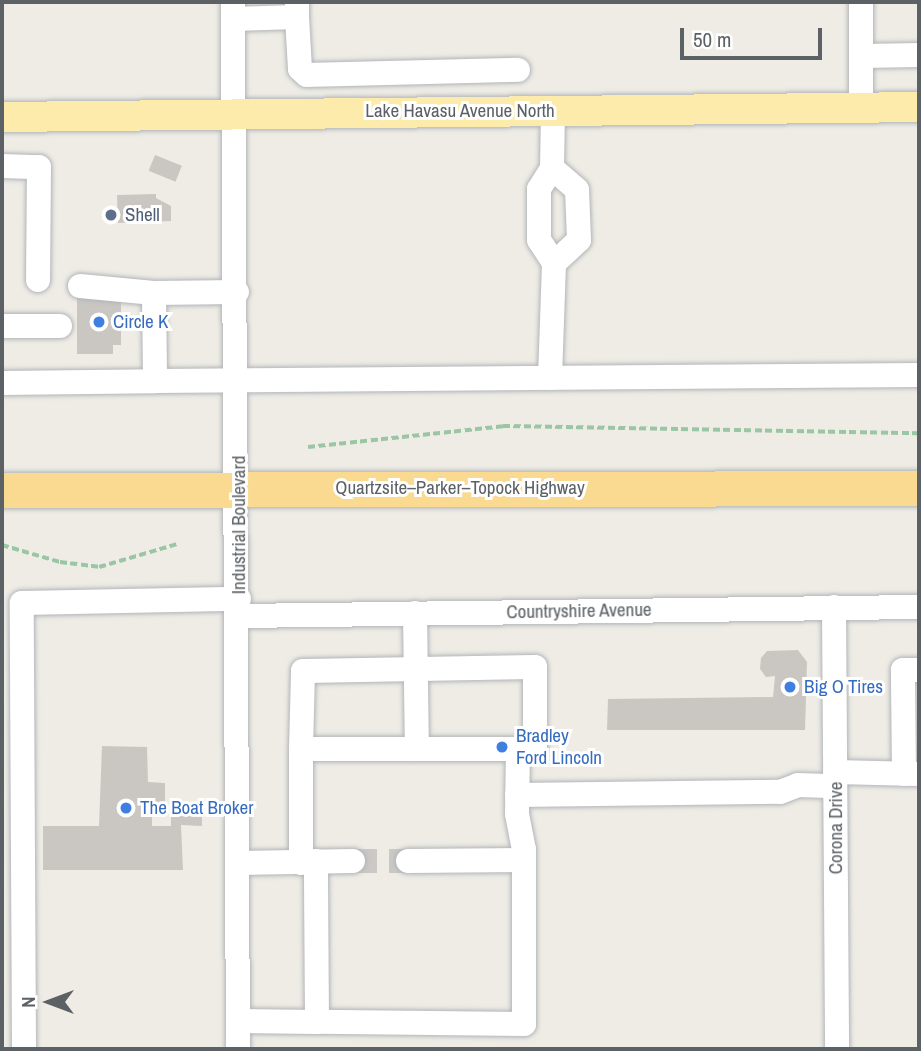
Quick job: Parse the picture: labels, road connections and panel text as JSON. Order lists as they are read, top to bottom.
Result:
{
  "streets": {
    "highway": ["Quartzsite–Parker–Topock Highway"],
    "main road": ["Lake Havasu Avenue North"],
    "street": ["Industrial Boulevard", "Countryshire Avenue", "Corona Drive"]
  },
  "crossings": [
    ["Lake Havasu Avenue North", "Industrial Boulevard"],
    ["Quartzsite–Parker–Topock Highway", "Industrial Boulevard"],
    ["Industrial Boulevard", "Countryshire Avenue"],
    ["Countryshire Avenue", "Corona Drive"]
  ],
  "places": [
    "Shell",
    "Circle K",
    "Big O Tires",
    "Bradley Ford Lincoln",
    "The Boat Broker"
  ],
  "scale_bar": "50 m",
  "north": "left"
}
